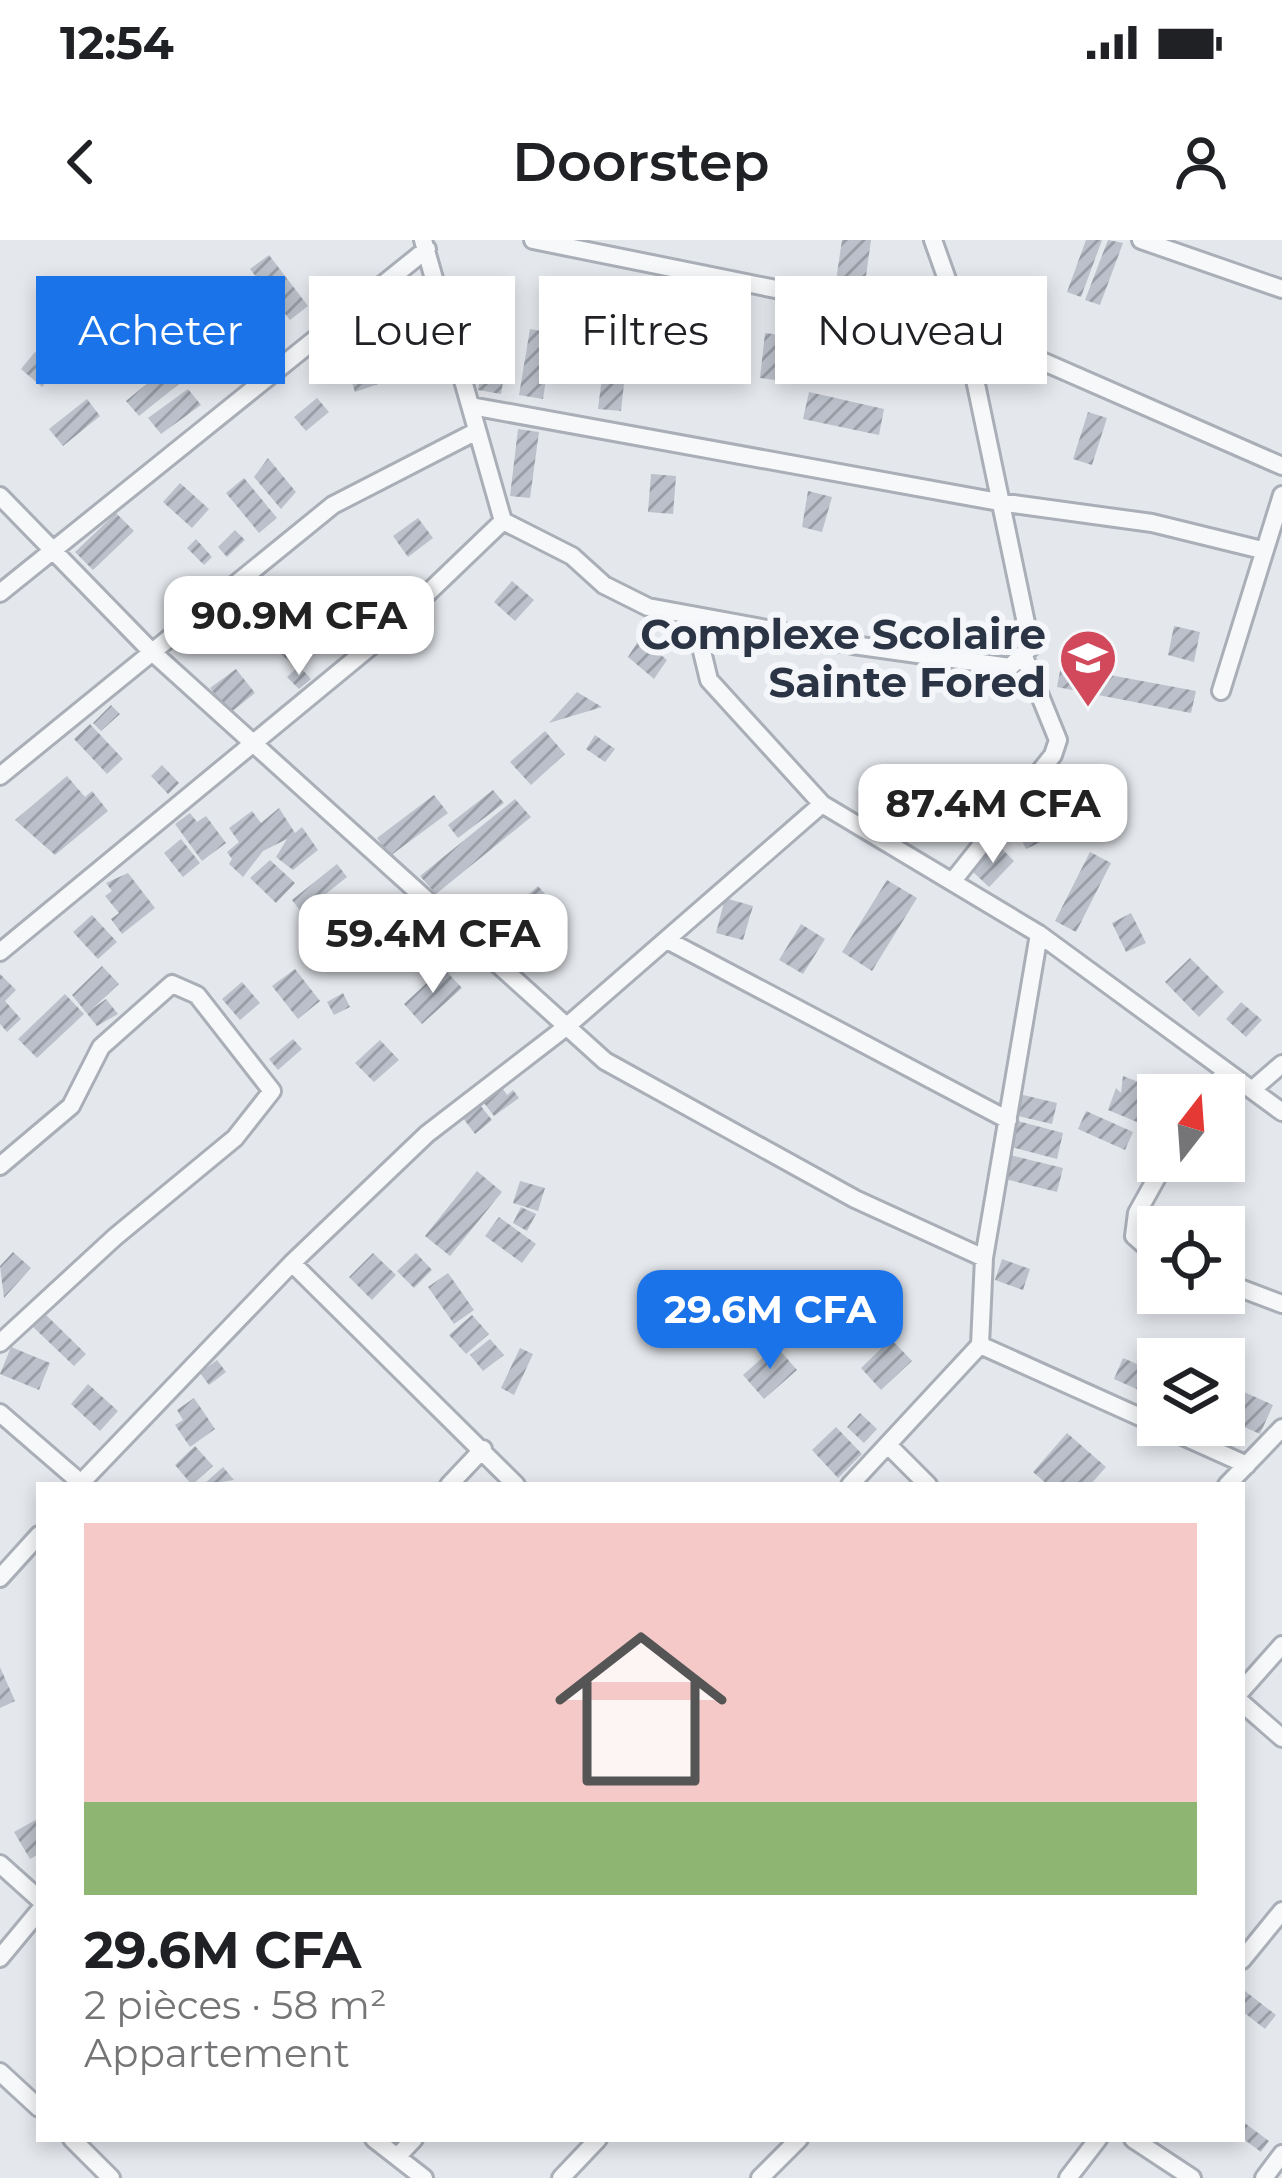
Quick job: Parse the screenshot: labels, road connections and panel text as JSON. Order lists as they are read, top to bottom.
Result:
{
  "places": {
    "school or university": ["Complexe Scolaire Sainte Fored"]
  },
  "north": "top",
  "page": {
    "status": "12:54",
    "header": "Doorstep",
    "chip": [
      "Acheter",
      "Louer",
      "Filtres",
      "Nouveau"
    ],
    "price": [
      "90.9M CFA",
      "87.4M CFA",
      "59.4M CFA",
      "29.6M CFA"
    ],
    "list": [
      {
        "name": "29.6M CFA",
        "note": "2 pièces · 58 m² · Appartement"
      }
    ]
  }
}
